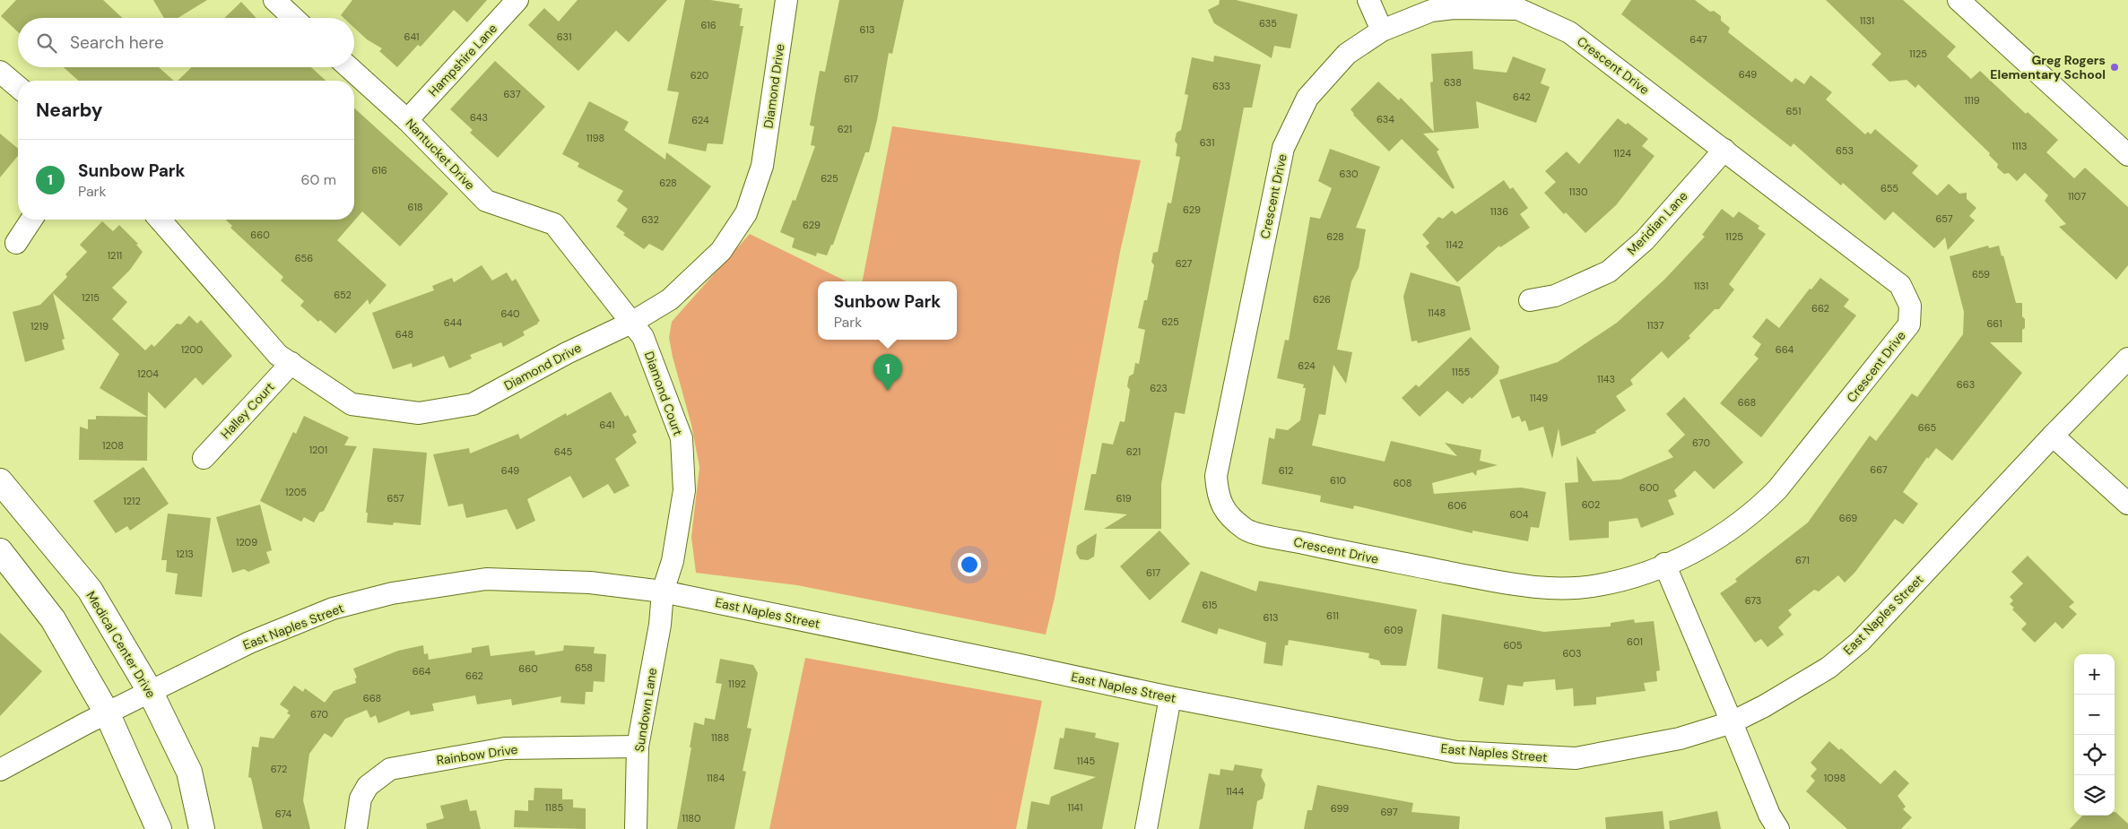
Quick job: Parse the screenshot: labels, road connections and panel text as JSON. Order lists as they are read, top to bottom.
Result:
{
  "streets": {
    "main road": ["Medical Center Drive"],
    "street": [
      "Hampshire Lane",
      "Crescent Drive",
      "Diamond Drive",
      "Nantucket Drive",
      "Meridian Lane",
      "Diamond Court",
      "Halley Court",
      "East Naples Street",
      "Sundown Lane",
      "Rainbow Drive"
    ]
  },
  "crossings": [
    ["Hampshire Lane", "Nantucket Drive"],
    ["Crescent Drive", "Meridian Lane"],
    ["Diamond Drive", "Diamond Court"],
    ["Diamond Drive", "Halley Court"],
    ["Nantucket Drive", "Diamond Court"],
    ["Diamond Court", "East Naples Street"],
    ["Diamond Court", "Sundown Lane"],
    ["East Naples Street", "Medical Center Drive"],
    ["East Naples Street", "Sundown Lane"],
    ["Sundown Lane", "Rainbow Drive"]
  ],
  "places": ["Greg Rogers Elementary School"],
  "house_numbers": [
    "1131",
    "635",
    "616",
    "613",
    "641",
    "631",
    "647",
    "1125",
    "649",
    "620",
    "617",
    "638",
    "633",
    "637",
    "642",
    "1119",
    "651",
    "643",
    "634",
    "624",
    "621",
    "1198",
    "631",
    "1113",
    "653",
    "1124",
    "616",
    "630",
    "625",
    "628",
    "655",
    "1130",
    "1107",
    "618",
    "629",
    "1136",
    "657",
    "632",
    "629",
    "660",
    "628",
    "1125",
    "1142",
    "1211",
    "656",
    "627",
    "659",
    "1131",
    "652",
    "1215",
    "626",
    "662",
    "1148",
    "640",
    "625",
    "644",
    "661",
    "1137",
    "1219",
    "648",
    "1200",
    "664",
    "624",
    "1155",
    "1204",
    "1143",
    "663",
    "623",
    "1149",
    "668",
    "641",
    "665",
    "670",
    "1208",
    "1201",
    "645",
    "621",
    "667",
    "649",
    "612",
    "610",
    "608",
    "600",
    "1205",
    "657",
    "619",
    "1212",
    "602",
    "606",
    "604",
    "669",
    "1209",
    "1213",
    "671",
    "617",
    "673",
    "615",
    "611",
    "613",
    "609",
    "601",
    "605",
    "603",
    "658",
    "660",
    "664",
    "662",
    "1192",
    "668",
    "670",
    "1188",
    "1145",
    "672",
    "1184",
    "1098",
    "1144",
    "1185",
    "1141",
    "699",
    "697",
    "674",
    "1180"
  ],
  "page": {
    "search": "Search here",
    "heading": "Nearby",
    "list": [
      {
        "mark": "1",
        "name": "Sunbow Park",
        "note": "Park",
        "value": "60 m"
      }
    ],
    "popup": ["Sunbow Park", "Park"],
    "pins": "1",
    "map_buttons": ["+", "−"]
  }
}
